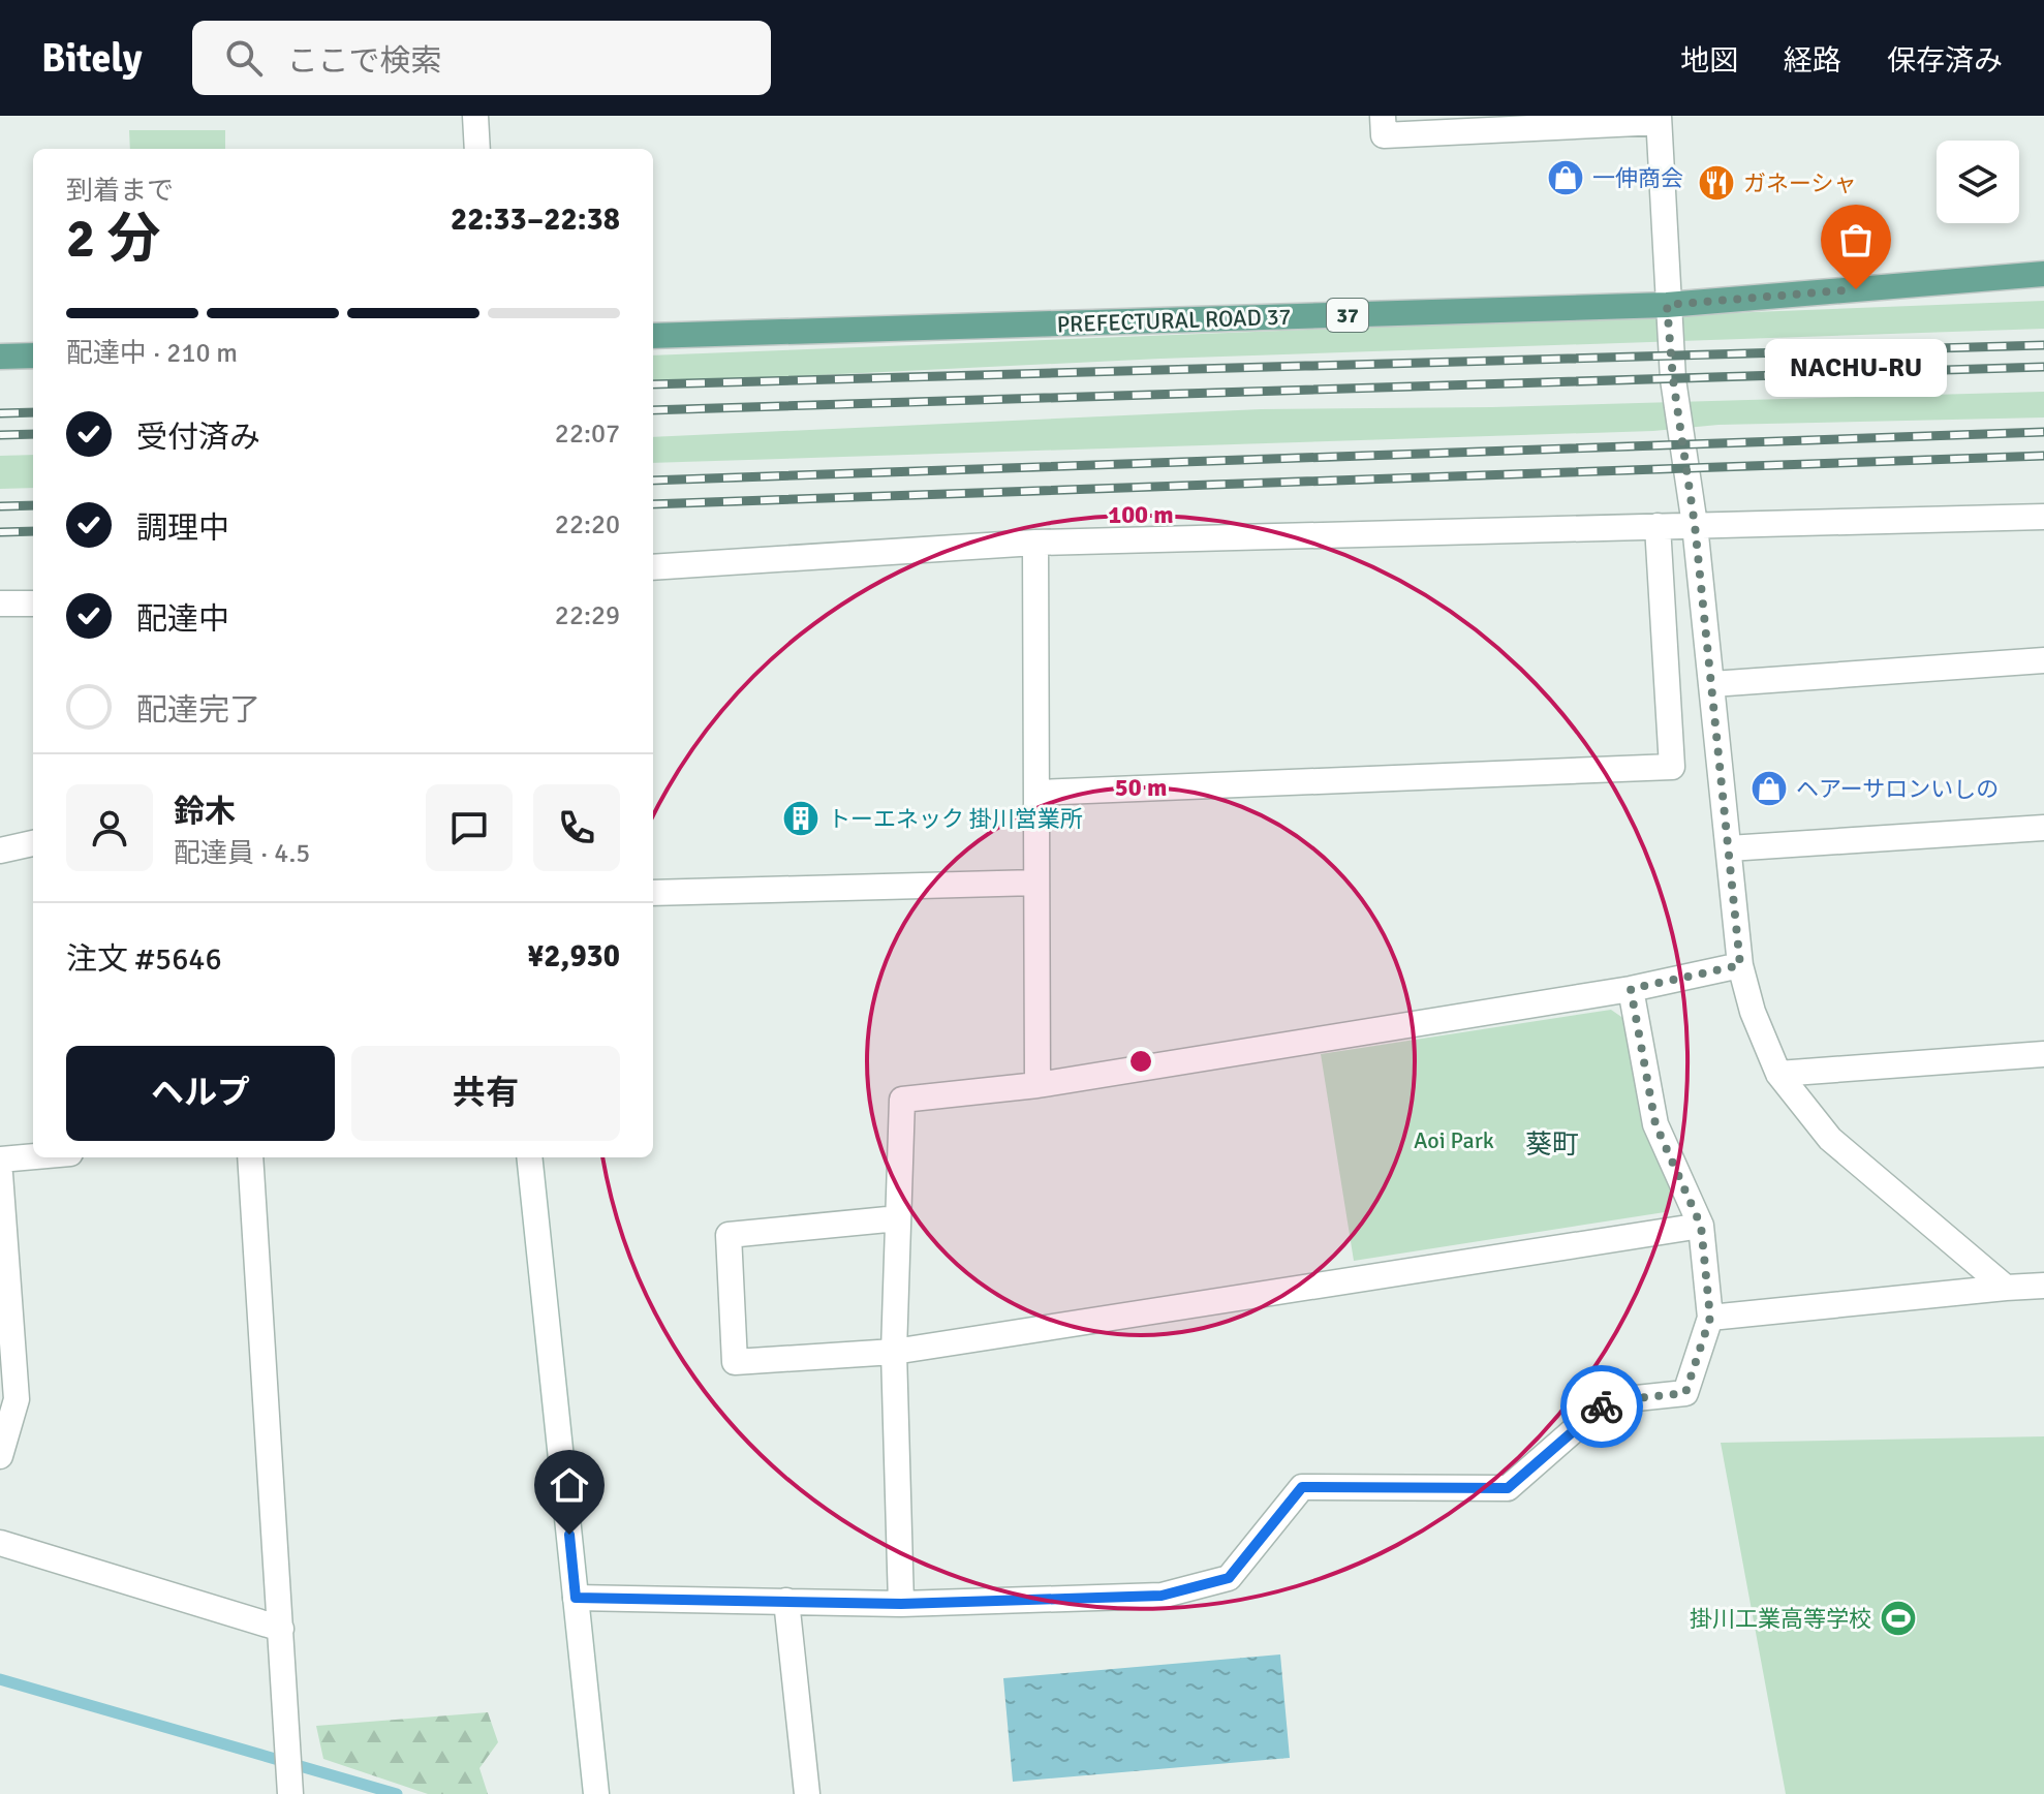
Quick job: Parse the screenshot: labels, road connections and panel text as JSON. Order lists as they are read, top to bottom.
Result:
{
  "streets": {
    "main road": ["37", "PREFECTURAL ROAD 37"]
  },
  "districts": ["葵町"],
  "parks": ["Aoi Park"],
  "places": {
    "shop": ["一伸商会", "ヘアーサロンいしの"],
    "restaurant": ["ガネーシャ"],
    "other": ["NACHU-RU"],
    "building": ["トーエネック 掛川営業所"],
    "sports": ["掛川工業高等学校"]
  },
  "page": {
    "header": "Bitely",
    "search": "ここで検索",
    "nav": ["地図", "経路", "保存済み"],
    "heading": ["2 分", "到着まで", "22:33–22:38"],
    "panel": [
      "鈴木",
      "配達員 · 4.5",
      "注文 #5646",
      "¥2,930"
    ],
    "bar": "配達中 · 210 m",
    "bubble": "NACHU-RU",
    "list": [
      ["受付済み", "22:07"],
      ["調理中", "22:20"],
      ["配達中", "22:29"],
      "配達完了"
    ],
    "buttons": ["ヘルプ", "共有"]
  },
  "rings": ["100 m", "50 m"]
}
